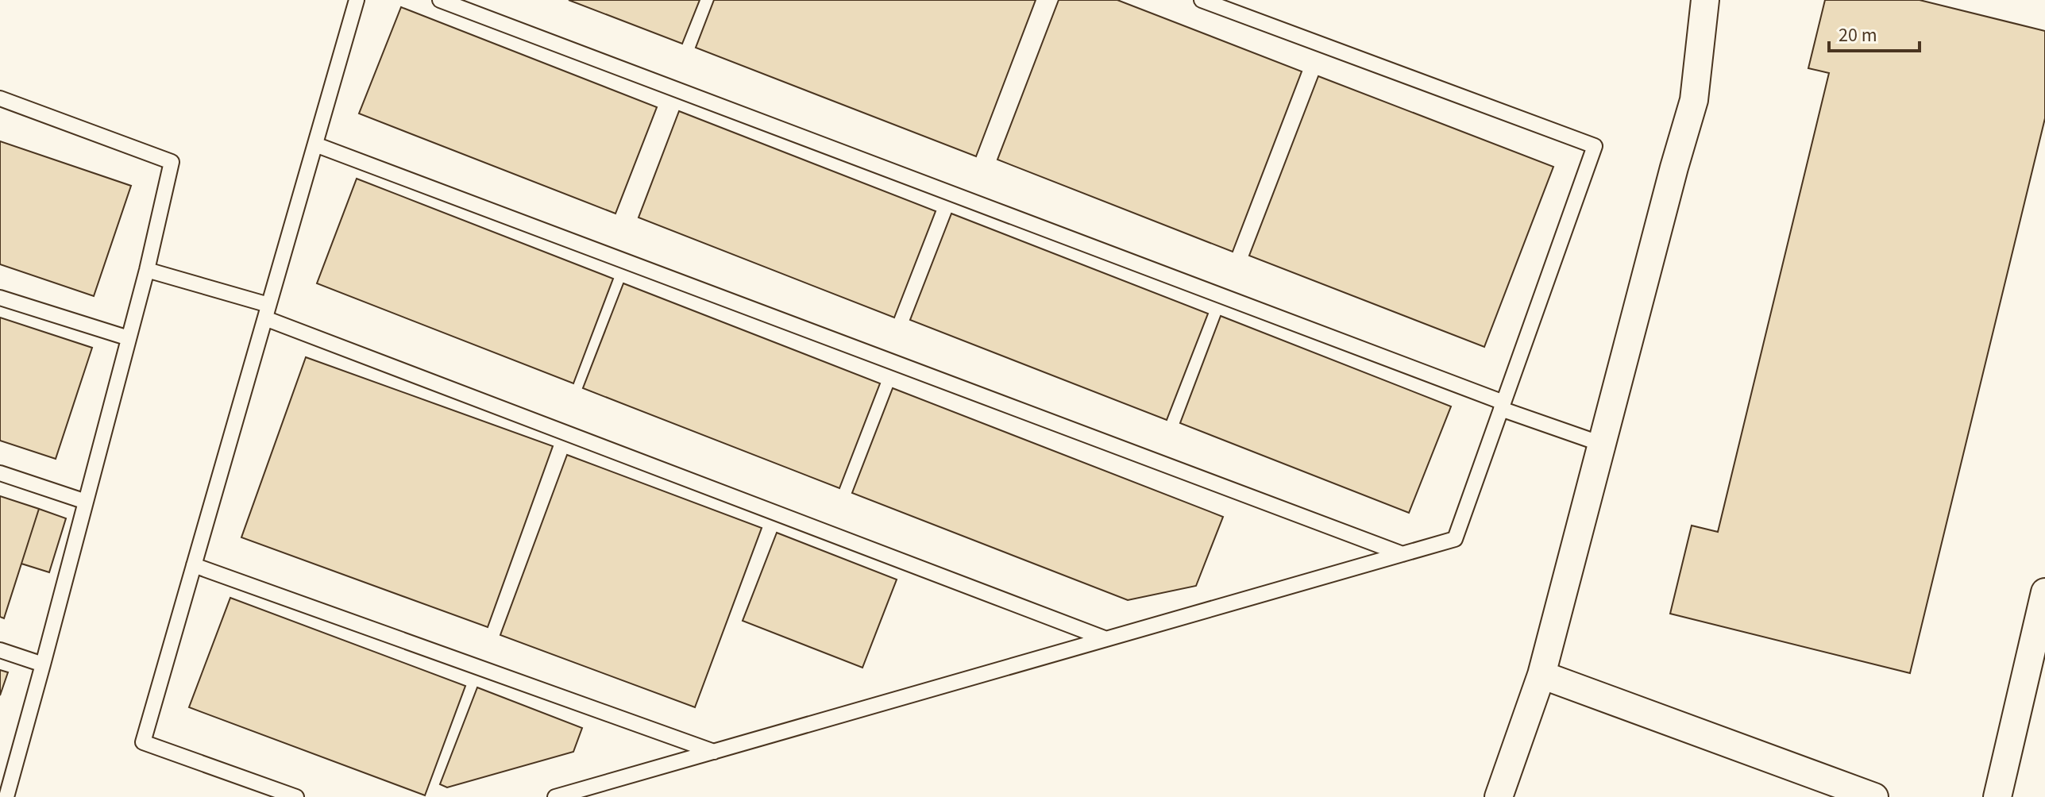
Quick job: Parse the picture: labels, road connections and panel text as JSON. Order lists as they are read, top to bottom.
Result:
{
  "scale_bar": "20 m"
}
